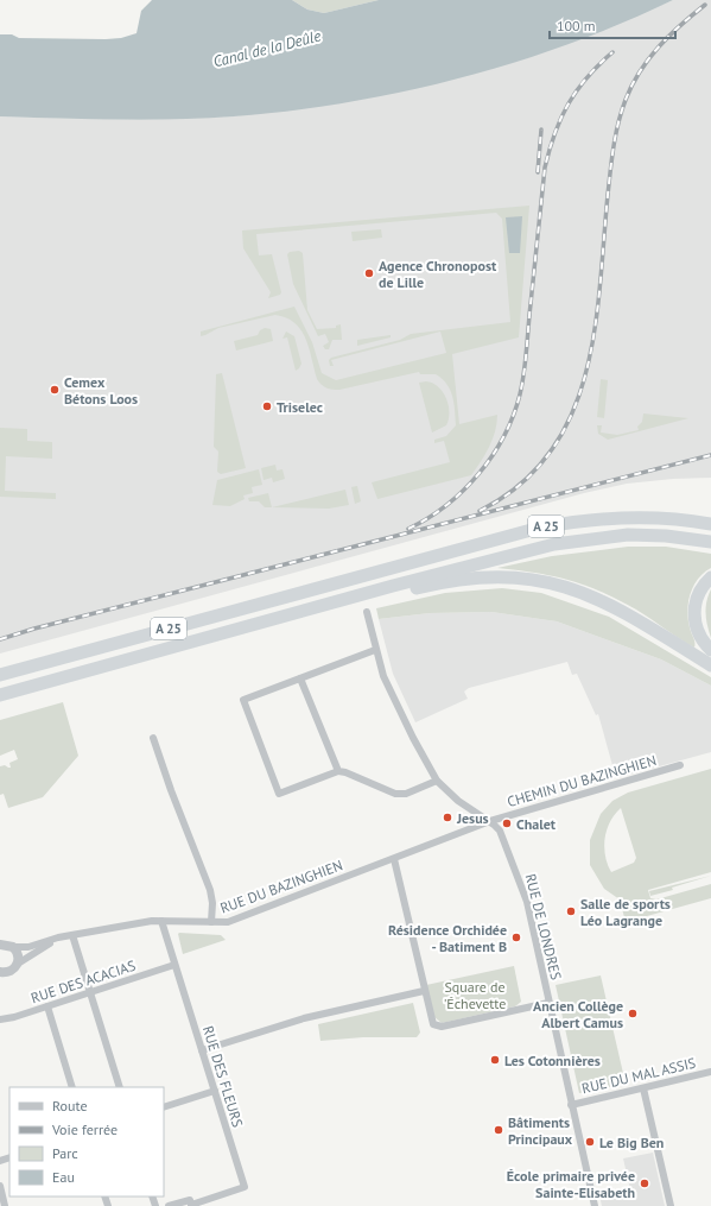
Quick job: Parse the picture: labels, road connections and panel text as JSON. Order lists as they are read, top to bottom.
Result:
{
  "streets": {
    "highway": ["A 25"],
    "street": [
      "CHEMIN DU BAZINGHIEN",
      "RUE DU BAZINGHIEN",
      "RUE DE LONDRES",
      "RUE DES ACACIAS",
      "RUE DU MAL ASSIS",
      "RUE DES FLEURS"
    ]
  },
  "crossings": [
    ["CHEMIN DU BAZINGHIEN", "RUE DU BAZINGHIEN"],
    ["CHEMIN DU BAZINGHIEN", "RUE DE LONDRES"],
    ["RUE DU BAZINGHIEN", "RUE DE LONDRES"],
    ["RUE DU BAZINGHIEN", "RUE DES FLEURS"],
    ["RUE DE LONDRES", "RUE DU MAL ASSIS"],
    ["RUE DES ACACIAS", "RUE DES FLEURS"]
  ],
  "water": ["Canal de la Deûle"],
  "parks": ["Square de 'Échevette"],
  "places": [
    "Agence Chronopost de Lille",
    "Cemex Bétons Loos",
    "Triselec",
    "Jesus",
    "Chalet",
    "Salle de sports Léo Lagrange",
    "Résidence Orchidée - Batiment B",
    "Ancien Collège Albert Camus",
    "Les Cotonnières",
    "Bâtiments Principaux",
    "Le Big Ben",
    "École primaire privée Sainte-Elisabeth"
  ],
  "legend": [
    "Route",
    "Voie ferrée",
    "Parc",
    "Eau"
  ],
  "scale_bar": "100 m"
}
